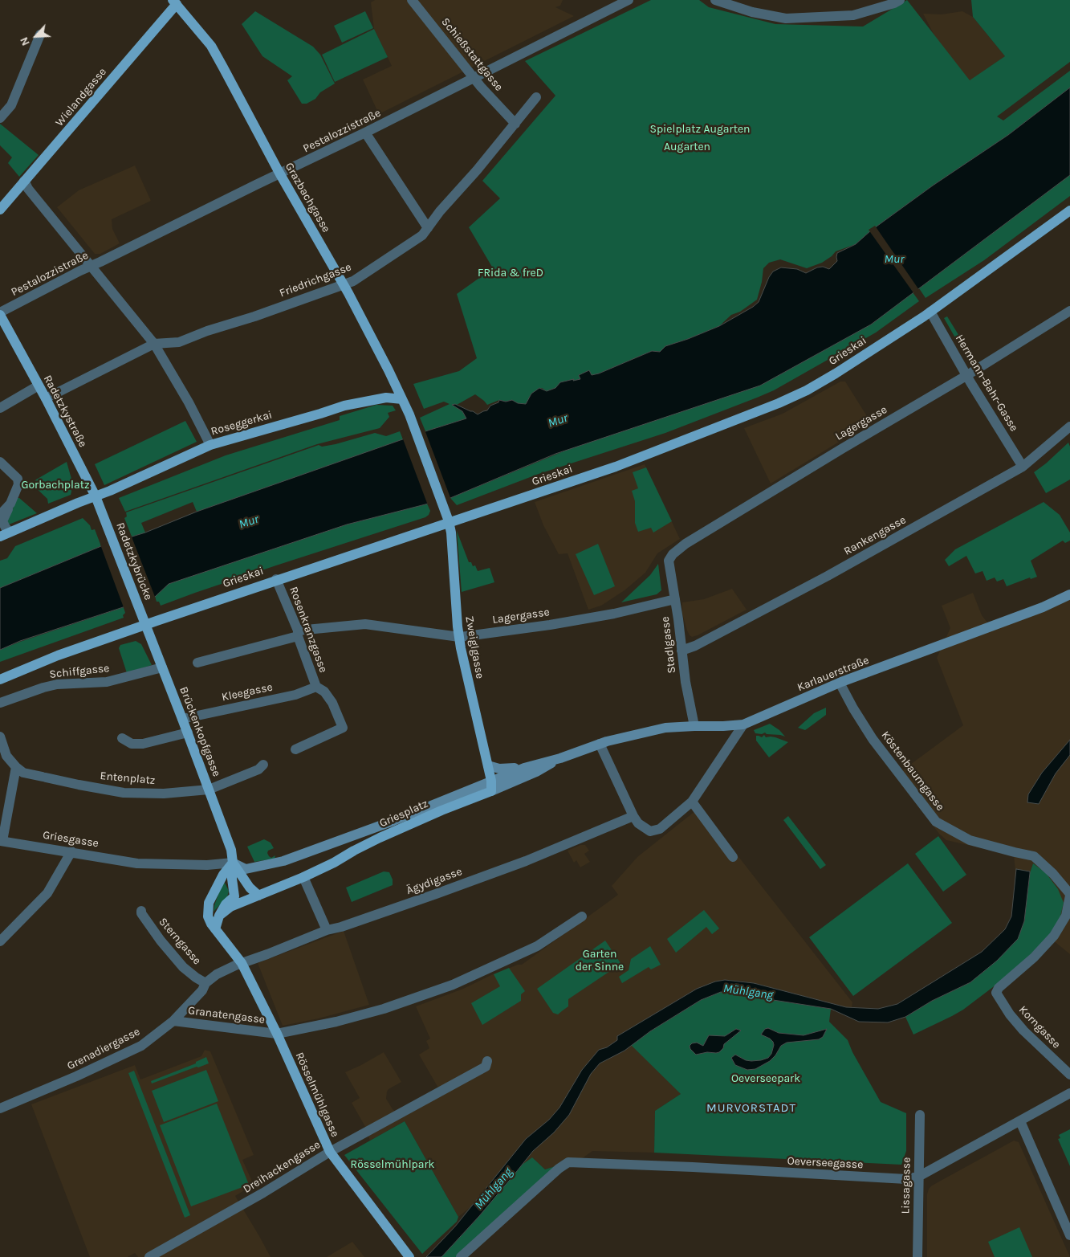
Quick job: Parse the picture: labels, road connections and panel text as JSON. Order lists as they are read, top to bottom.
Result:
{
  "streets": {
    "main road": [
      "Wielandgasse",
      "Grazbachgasse",
      "Grieskai",
      "Radetzkystraße",
      "Roseggerkai",
      "Radetzkybrücke",
      "Zweiglgasse",
      "Karlauerstraße",
      "Brückenkopfgasse",
      "Griesplatz",
      "Rösselmühlgasse"
    ],
    "street": [
      "Schießstattgasse",
      "Pestalozzistraße",
      "Friedrichgasse",
      "Hermann-Bahr-Gasse",
      "Lagergasse",
      "Rankengasse",
      "Rosenkranzgasse",
      "Stadlgasse",
      "Schiffgasse",
      "Kleegasse",
      "Köstenbaumgasse",
      "Entenplatz",
      "Griesgasse",
      "Ägydigasse",
      "Sterngasse",
      "Granatengasse",
      "Korngasse",
      "Grenadiergasse",
      "Oeverseegasse",
      "Dreihackengasse",
      "Lissagasse"
    ]
  },
  "crossings": [
    ["Schießstattgasse", "Pestalozzistraße"],
    ["Schießstattgasse", "Friedrichgasse"],
    ["Wielandgasse", "Grazbachgasse"],
    ["Pestalozzistraße", "Grazbachgasse"],
    ["Pestalozzistraße", "Radetzkystraße"],
    ["Grazbachgasse", "Friedrichgasse"],
    ["Grazbachgasse", "Roseggerkai"],
    ["Grazbachgasse", "Zweiglgasse"],
    ["Friedrichgasse", "Radetzkystraße"],
    ["Grieskai", "Hermann-Bahr-Gasse"],
    ["Grieskai", "Rosenkranzgasse"],
    ["Grieskai", "Zweiglgasse"],
    ["Grieskai", "Brückenkopfgasse"],
    ["Hermann-Bahr-Gasse", "Lagergasse"],
    ["Hermann-Bahr-Gasse", "Rankengasse"],
    ["Radetzkystraße", "Roseggerkai"],
    ["Radetzkystraße", "Radetzkybrücke"],
    ["Lagergasse", "Rosenkranzgasse"],
    ["Lagergasse", "Stadlgasse"],
    ["Lagergasse", "Zweiglgasse"],
    ["Rankengasse", "Stadlgasse"],
    ["Radetzkybrücke", "Brückenkopfgasse"],
    ["Rosenkranzgasse", "Kleegasse"],
    ["Stadlgasse", "Karlauerstraße"],
    ["Zweiglgasse", "Griesplatz"],
    ["Schiffgasse", "Brückenkopfgasse"],
    ["Karlauerstraße", "Köstenbaumgasse"],
    ["Karlauerstraße", "Griesplatz"],
    ["Kleegasse", "Brückenkopfgasse"],
    ["Brückenkopfgasse", "Entenplatz"],
    ["Brückenkopfgasse", "Griesplatz"],
    ["Köstenbaumgasse", "Korngasse"],
    ["Griesplatz", "Griesgasse"],
    ["Ägydigasse", "Grenadiergasse"],
    ["Ägydigasse", "Rösselmühlgasse"],
    ["Sterngasse", "Grenadiergasse"],
    ["Granatengasse", "Grenadiergasse"],
    ["Granatengasse", "Rösselmühlgasse"],
    ["Grenadiergasse", "Rösselmühlgasse"],
    ["Rösselmühlgasse", "Dreihackengasse"],
    ["Oeverseegasse", "Lissagasse"]
  ],
  "districts": ["MURVORSTADT"],
  "water": ["Mur", "Mühlgang"],
  "parks": [
    "Spielplatz Augarten",
    "Augarten",
    "FRida & freD",
    "Gorbachplatz",
    "Garten der Sinne",
    "Oeverseepark",
    "Rösselmühlpark"
  ],
  "north": "bottom left"
}
